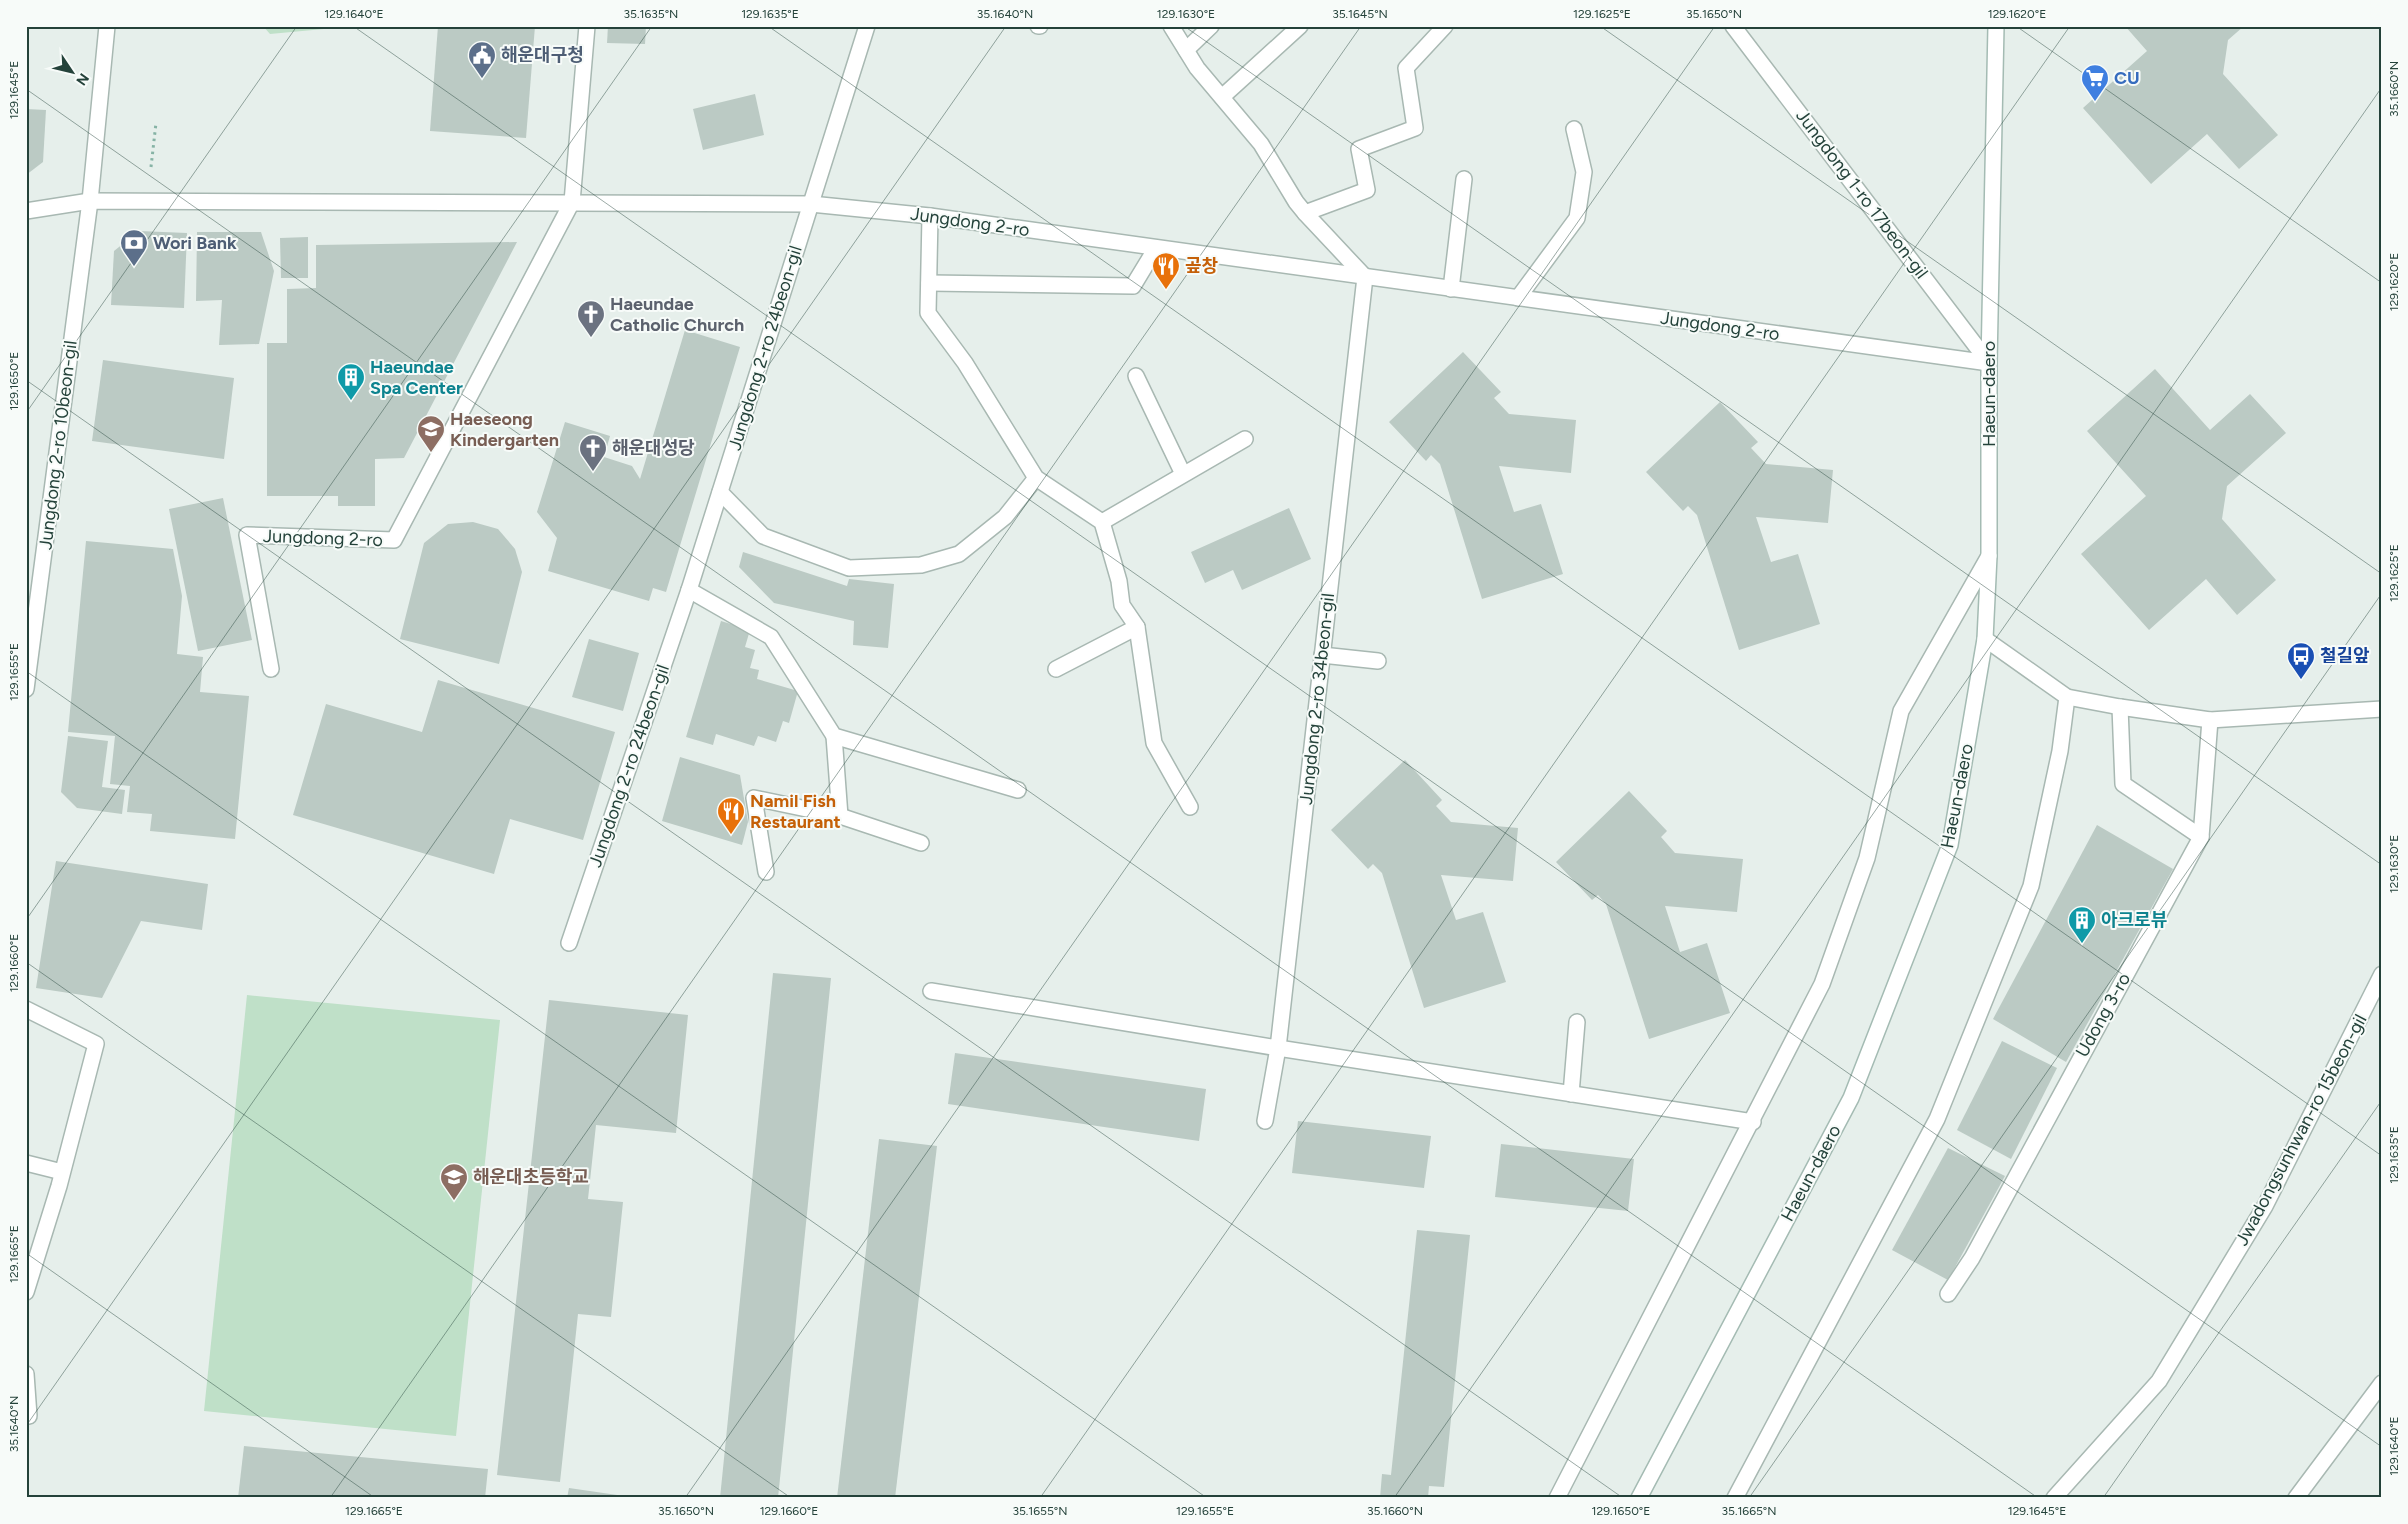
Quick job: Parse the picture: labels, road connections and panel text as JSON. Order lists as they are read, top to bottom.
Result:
{
  "streets": {
    "street": [
      "Jungdong 1-ro 17beon-gil",
      "Jungdong 2-ro",
      "Jungdong 2-ro 24beon-gil",
      "Haeun-daero",
      "Jungdong 2-ro 10beon-gil",
      "Jungdong 2-ro 34beon-gil",
      "Udong 3-ro",
      "Jwadongsunhwan-ro 15beon-gil"
    ]
  },
  "crossings": [
    ["Jungdong 1-ro 17beon-gil", "Jungdong 2-ro"],
    ["Jungdong 1-ro 17beon-gil", "Haeun-daero"],
    ["Jungdong 2-ro", "Jungdong 2-ro 24beon-gil"],
    ["Jungdong 2-ro", "Haeun-daero"],
    ["Jungdong 2-ro", "Jungdong 2-ro 10beon-gil"],
    ["Jungdong 2-ro", "Jungdong 2-ro 34beon-gil"]
  ],
  "places": {
    "public building": ["해운대구청"],
    "supermarket": ["CU"],
    "bank": ["Wori Bank"],
    "restaurant": ["곺창", "Namil Fish Restaurant"],
    "church": ["Haeundae Catholic Church", "해운대성당"],
    "building": ["Haeundae Spa Center", "아크로뷰"],
    "school or university": ["Haeseong Kindergarten", "해운대초등학교"],
    "bus stop": ["철길앞"]
  },
  "north": "bottom right",
  "coordinates": [
    "129.1640°E",
    "35.1635°N",
    "129.1635°E",
    "35.1640°N",
    "129.1630°E",
    "35.1645°N",
    "129.1625°E",
    "35.1650°N",
    "129.1620°E",
    "35.1660°N",
    "129.1645°E",
    "129.1650°E",
    "129.1655°E",
    "129.1660°E",
    "129.1665°E",
    "35.1655°N",
    "35.1665°N"
  ]
}
